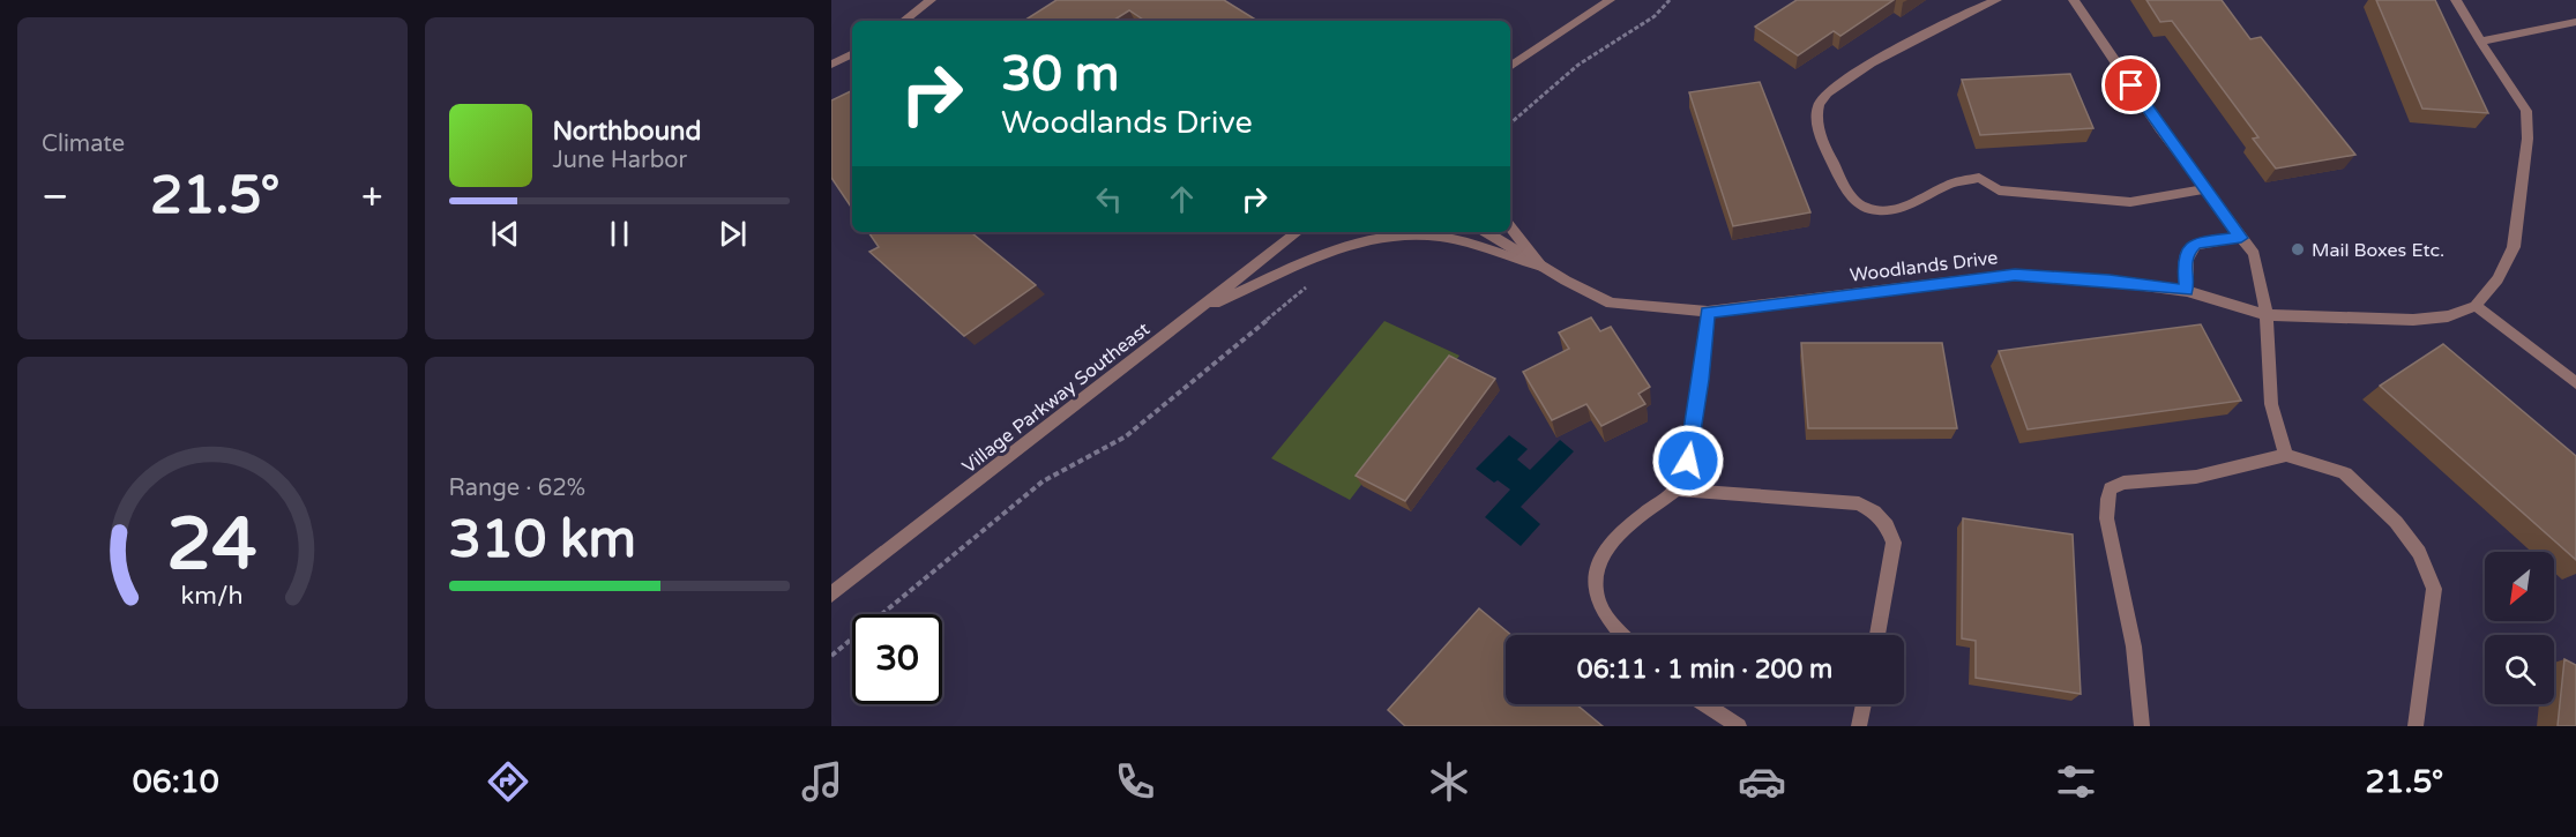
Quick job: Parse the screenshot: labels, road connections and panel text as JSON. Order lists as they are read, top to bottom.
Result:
{
  "streets": {
    "street": ["Woodlands Drive", "Village Parkway Southeast"]
  },
  "places": ["Mail Boxes Etc."],
  "north": "bottom left",
  "page": {
    "tile": [
      "Climate",
      ["Range · 62%", "310 km"]
    ],
    "turn": ["30 m", "Woodlands Drive"],
    "song": ["Northbound", "June Harbor"],
    "heat": ["−", "21.5°", "+"],
    "limit": "30",
    "trip": "06:11 · 1 min · 200 m",
    "tabs": ["06:10", "21.5°"],
    "gauge": ["24", "km/h"]
  }
}
